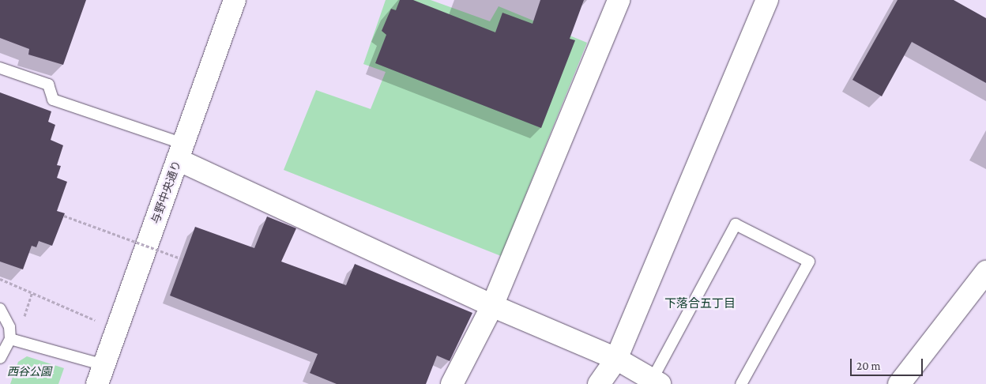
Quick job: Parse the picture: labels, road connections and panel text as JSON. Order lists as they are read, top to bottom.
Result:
{
  "streets": {
    "street": ["与野中央通り"]
  },
  "districts": ["下落合五丁目"],
  "parks": ["西谷公園"],
  "scale_bar": "20 m"
}
